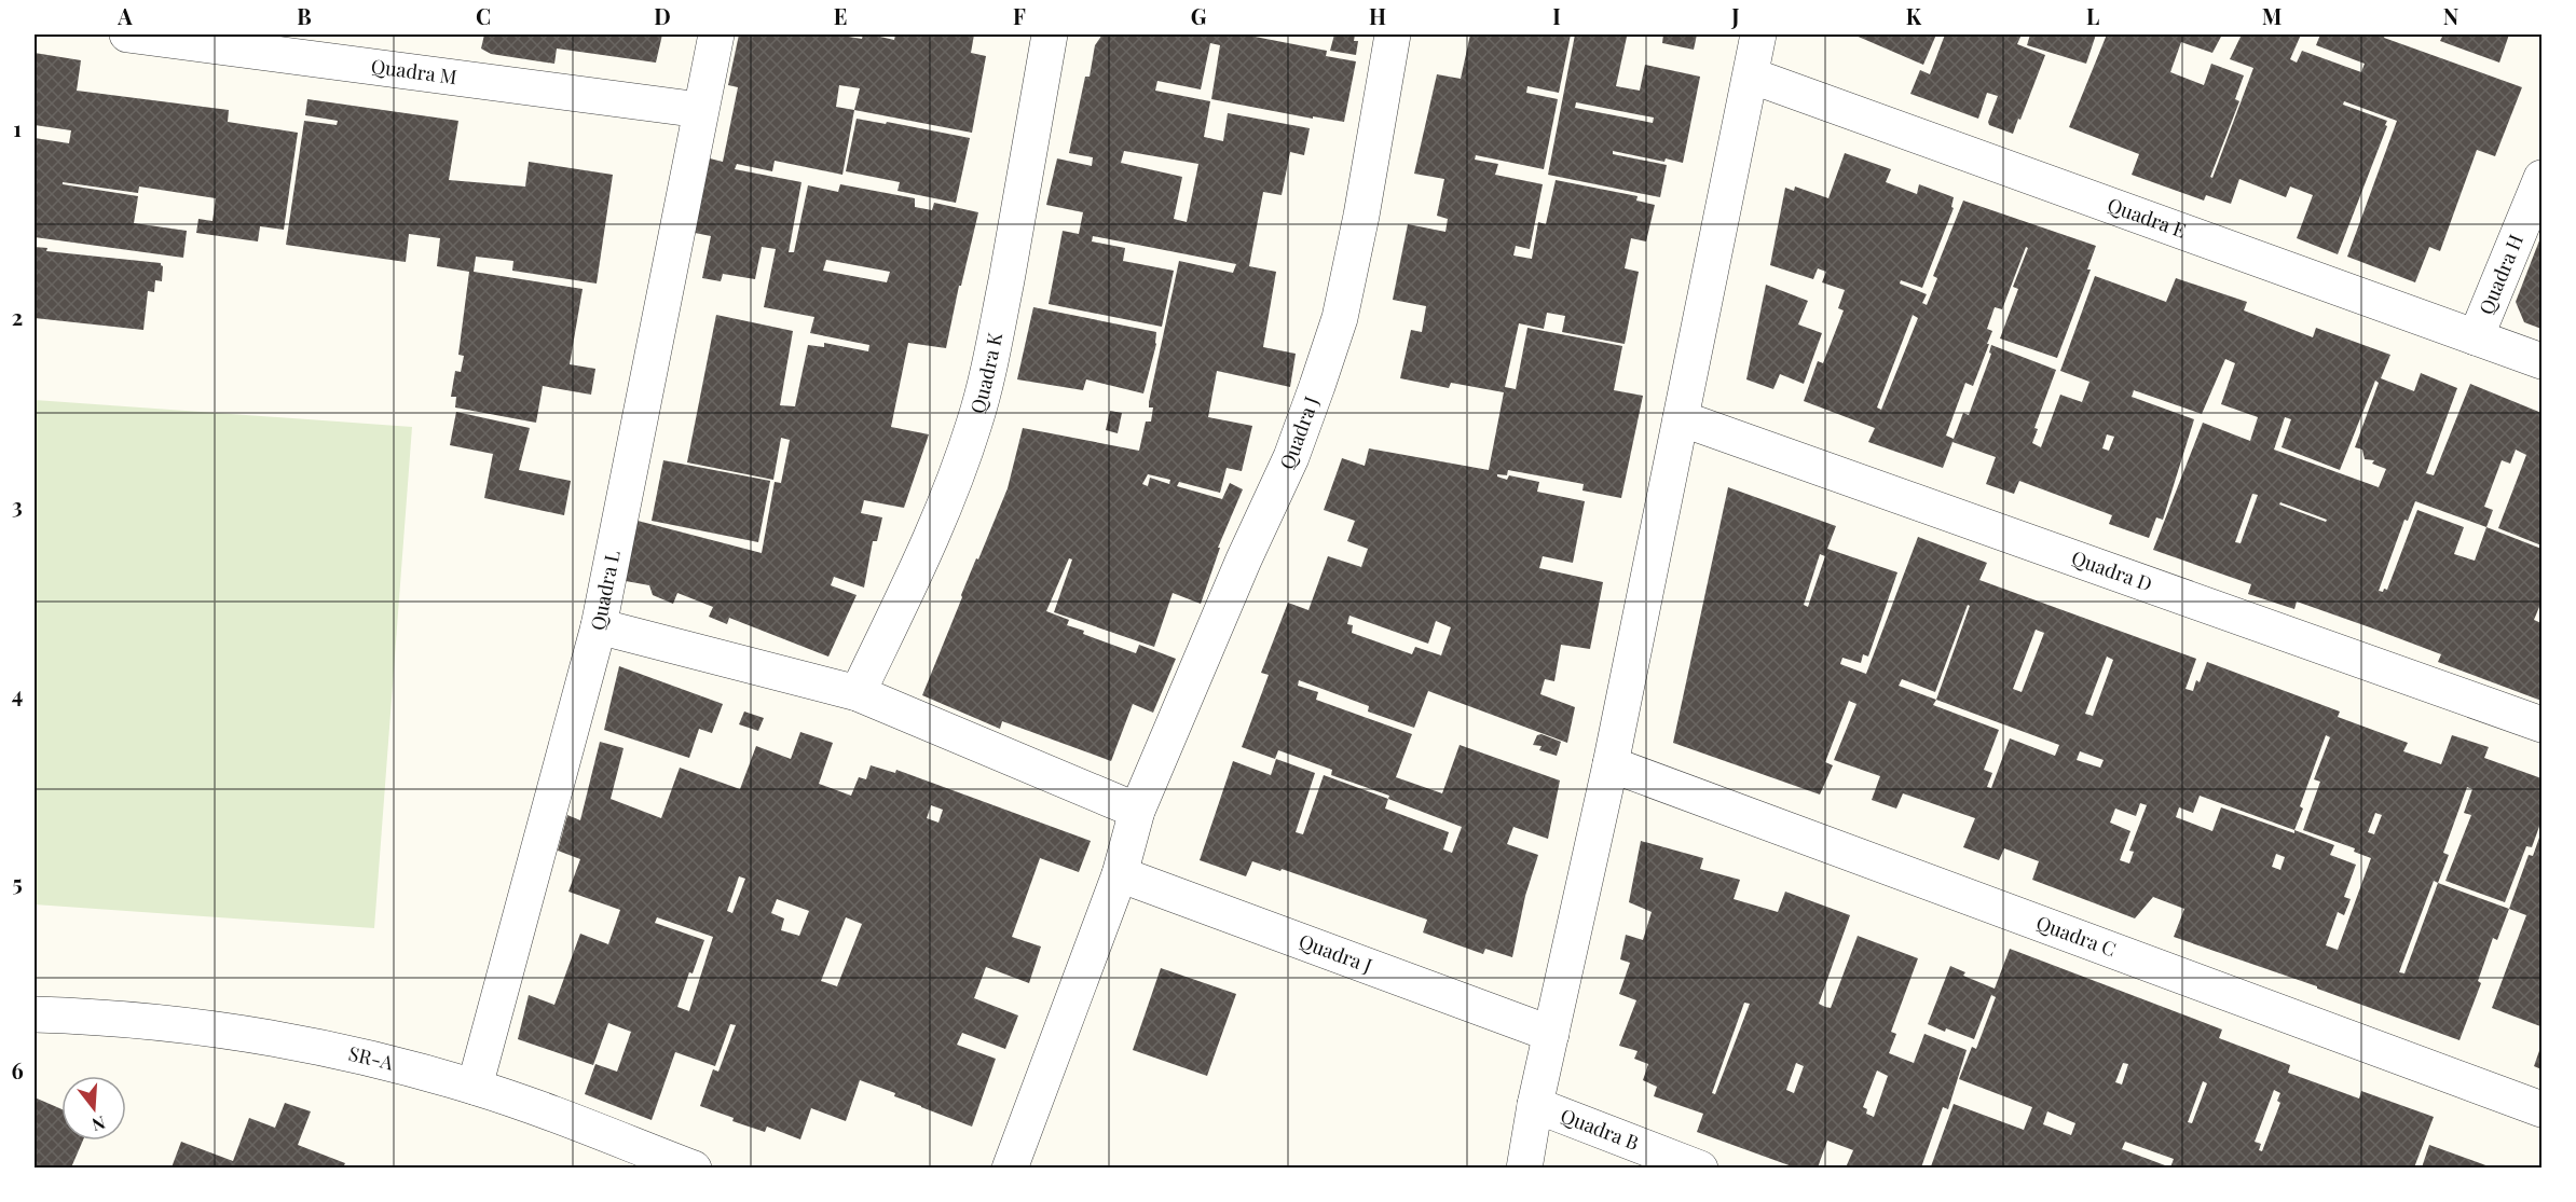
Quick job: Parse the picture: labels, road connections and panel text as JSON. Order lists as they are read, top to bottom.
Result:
{
  "streets": {
    "street": [
      "Quadra M",
      "Quadra E",
      "Quadra H",
      "Quadra K",
      "Quadra J",
      "Quadra D",
      "Quadra L",
      "Quadra C",
      "SR-A",
      "Quadra B"
    ]
  },
  "crossings": [
    ["Quadra M", "Quadra L"],
    ["Quadra E", "Quadra H"],
    ["Quadra K", "Quadra L"],
    ["Quadra J", "Quadra L"]
  ],
  "north": "bottom",
  "grid": {
    "columns": [
      "A",
      "B",
      "C",
      "D",
      "E",
      "F",
      "G",
      "H",
      "I",
      "J",
      "K",
      "L",
      "M",
      "N"
    ],
    "rows": [
      "1",
      "2",
      "3",
      "4",
      "5",
      "6"
    ]
  }
}
